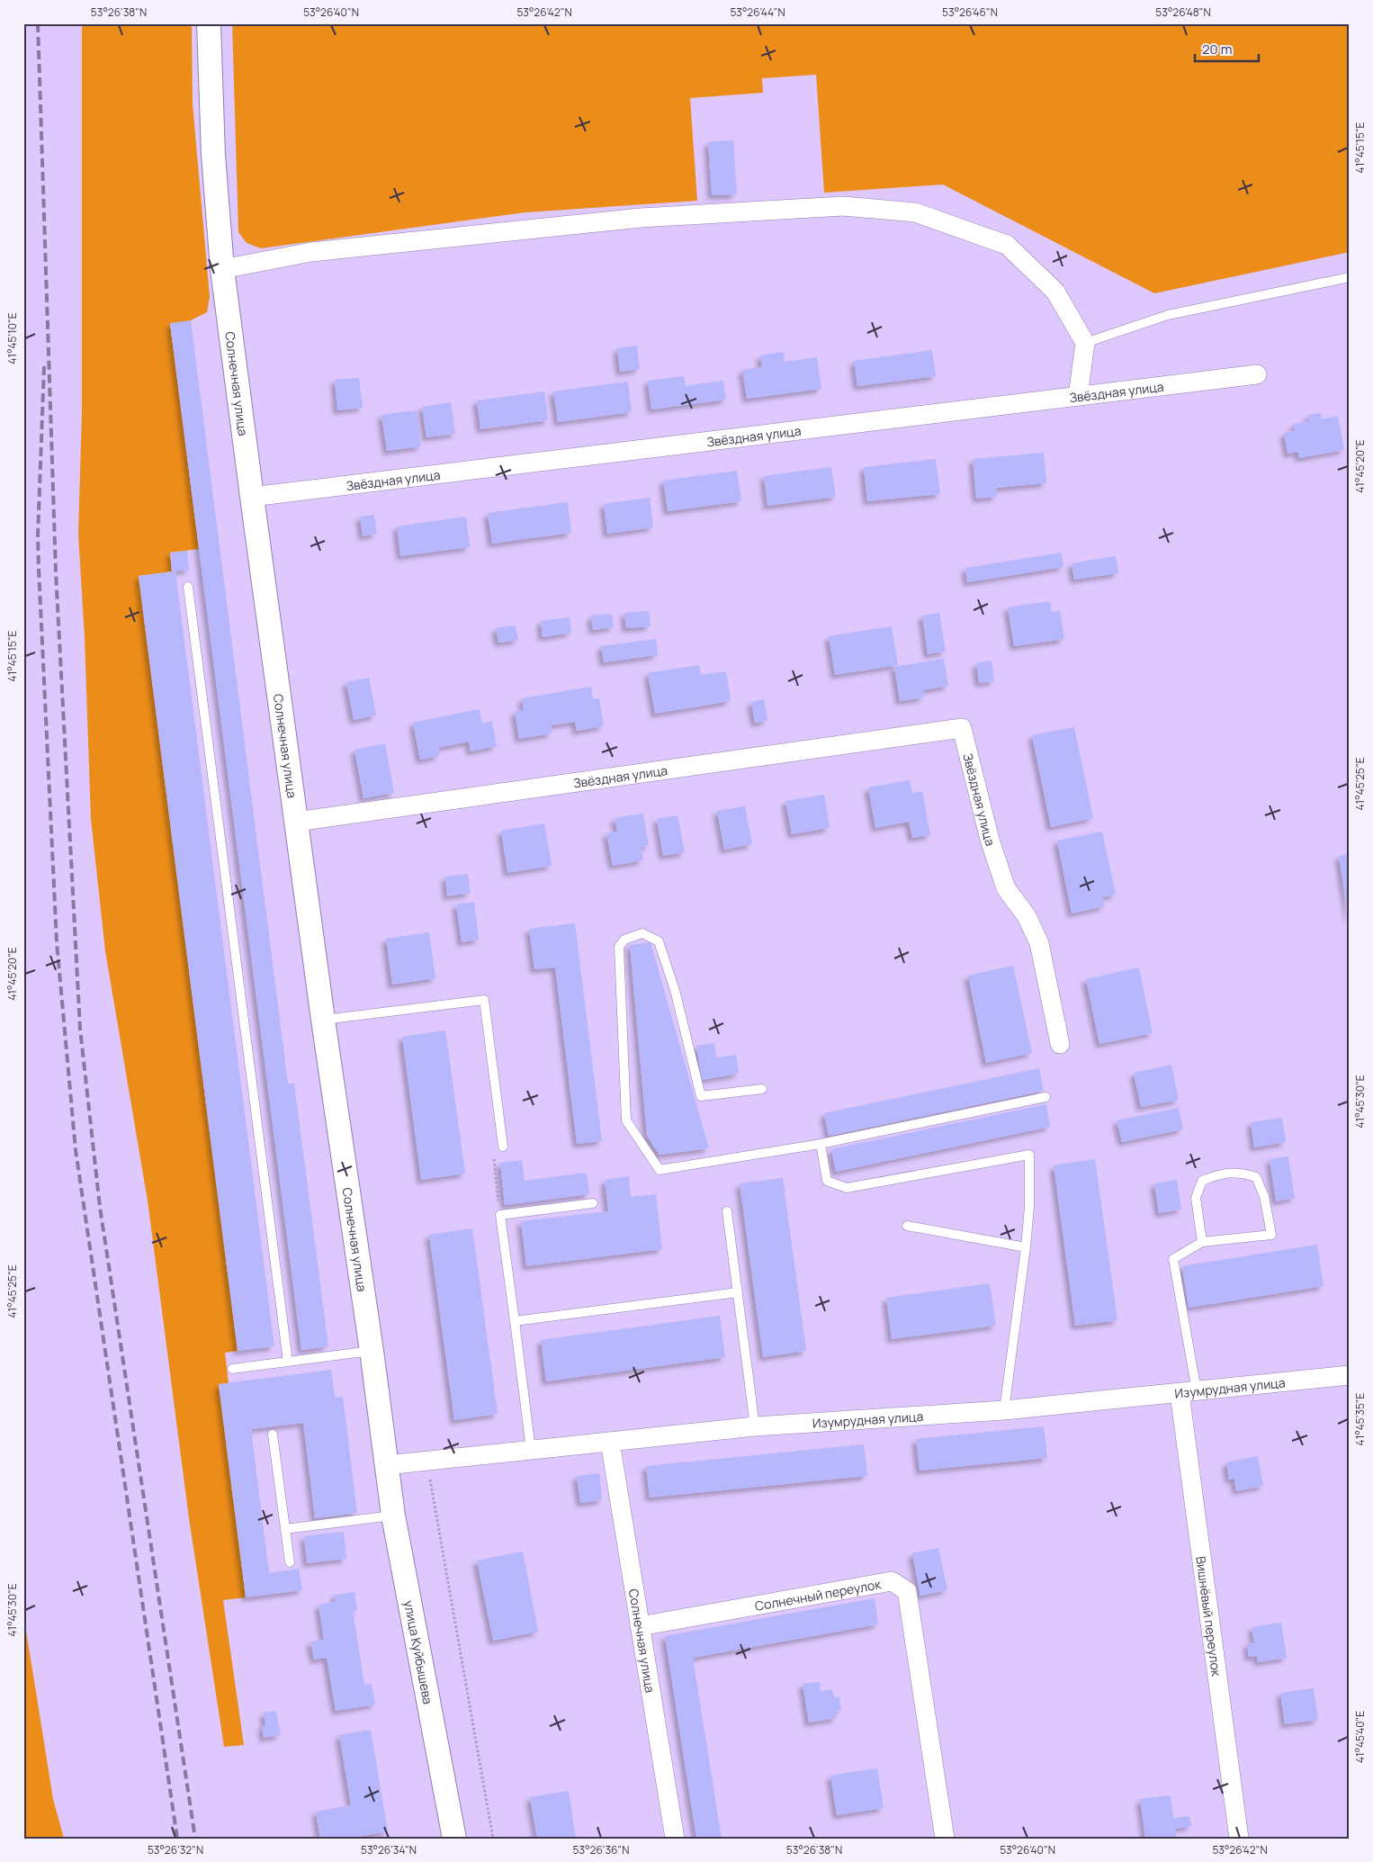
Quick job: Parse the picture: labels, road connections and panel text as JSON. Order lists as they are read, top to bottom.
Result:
{
  "streets": {
    "street": [
      "Солнечная улица",
      "Звёздная улица",
      "Изумрудная улица",
      "Солнечный переулок",
      "Вишнёвый переулок",
      "улица Куйбышева"
    ]
  },
  "crossings": [
    ["Солнечная улица", "Звёздная улица"],
    ["Солнечная улица", "Изумрудная улица"],
    ["Солнечная улица", "Солнечный переулок"],
    ["Солнечная улица", "улица Куйбышева"],
    ["Изумрудная улица", "Вишнёвый переулок"],
    ["Изумрудная улица", "улица Куйбышева"]
  ],
  "scale_bar": "20 m",
  "coordinates": [
    "53°26'38\"N",
    "53°26'40\"N",
    "53°26'42\"N",
    "53°26'44\"N",
    "53°26'46\"N",
    "53°26'48\"N",
    "41°45'15\"E",
    "41°45'10\"E",
    "41°45'20\"E",
    "41°45'25\"E",
    "41°45'30\"E",
    "41°45'35\"E",
    "41°45'40\"E",
    "53°26'32\"N",
    "53°26'34\"N",
    "53°26'36\"N"
  ]
}
